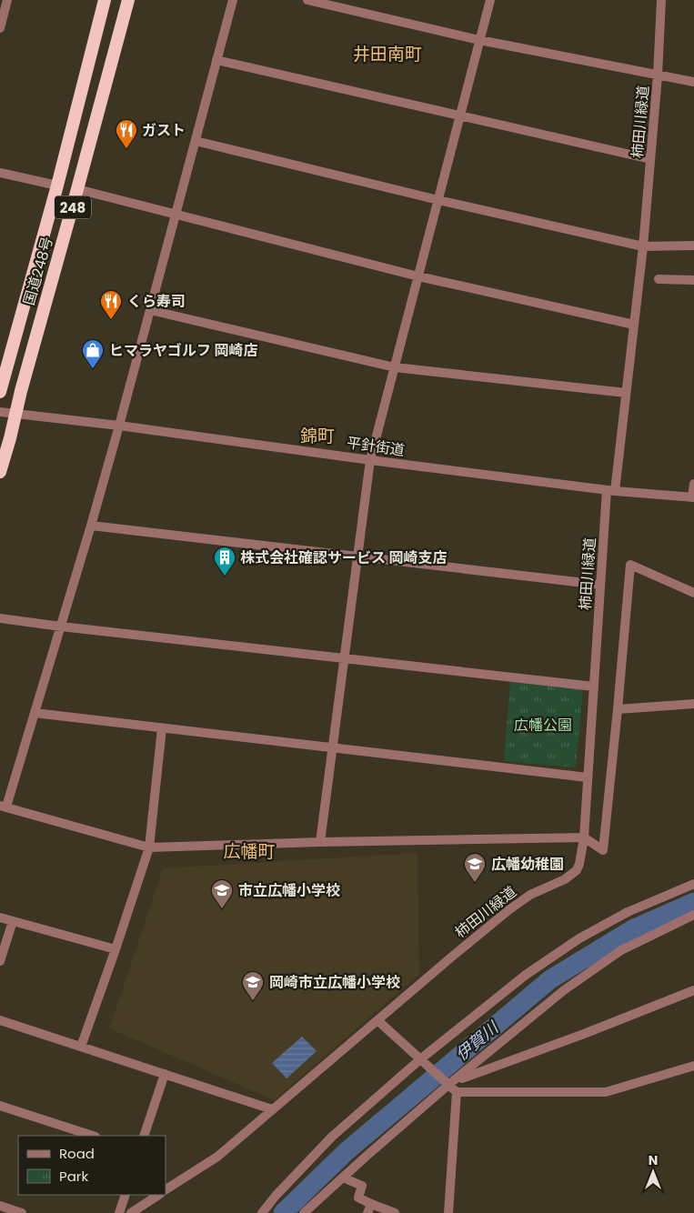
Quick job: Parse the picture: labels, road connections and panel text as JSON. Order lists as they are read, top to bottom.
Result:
{
  "streets": {
    "highway": ["248", "国道248号"],
    "street": ["柿田川緑道", "平針街道"]
  },
  "crossings": [
    ["柿田川緑道", "平針街道"],
    ["国道248号", "平針街道"]
  ],
  "districts": ["井田南町", "錦町", "広幡町"],
  "water": ["伊賀川"],
  "parks": ["広幡公園"],
  "places": {
    "restaurant": ["ガスト", "くら寿司"],
    "shop": ["ヒマラヤゴルフ 岡崎店"],
    "building": ["株式会社確認サービス 岡崎支店"],
    "school or university": ["広幡幼稚園", "市立広幡小学校", "岡崎市立広幡小学校"]
  },
  "legend": ["Road", "Park"],
  "north": "top"
}
